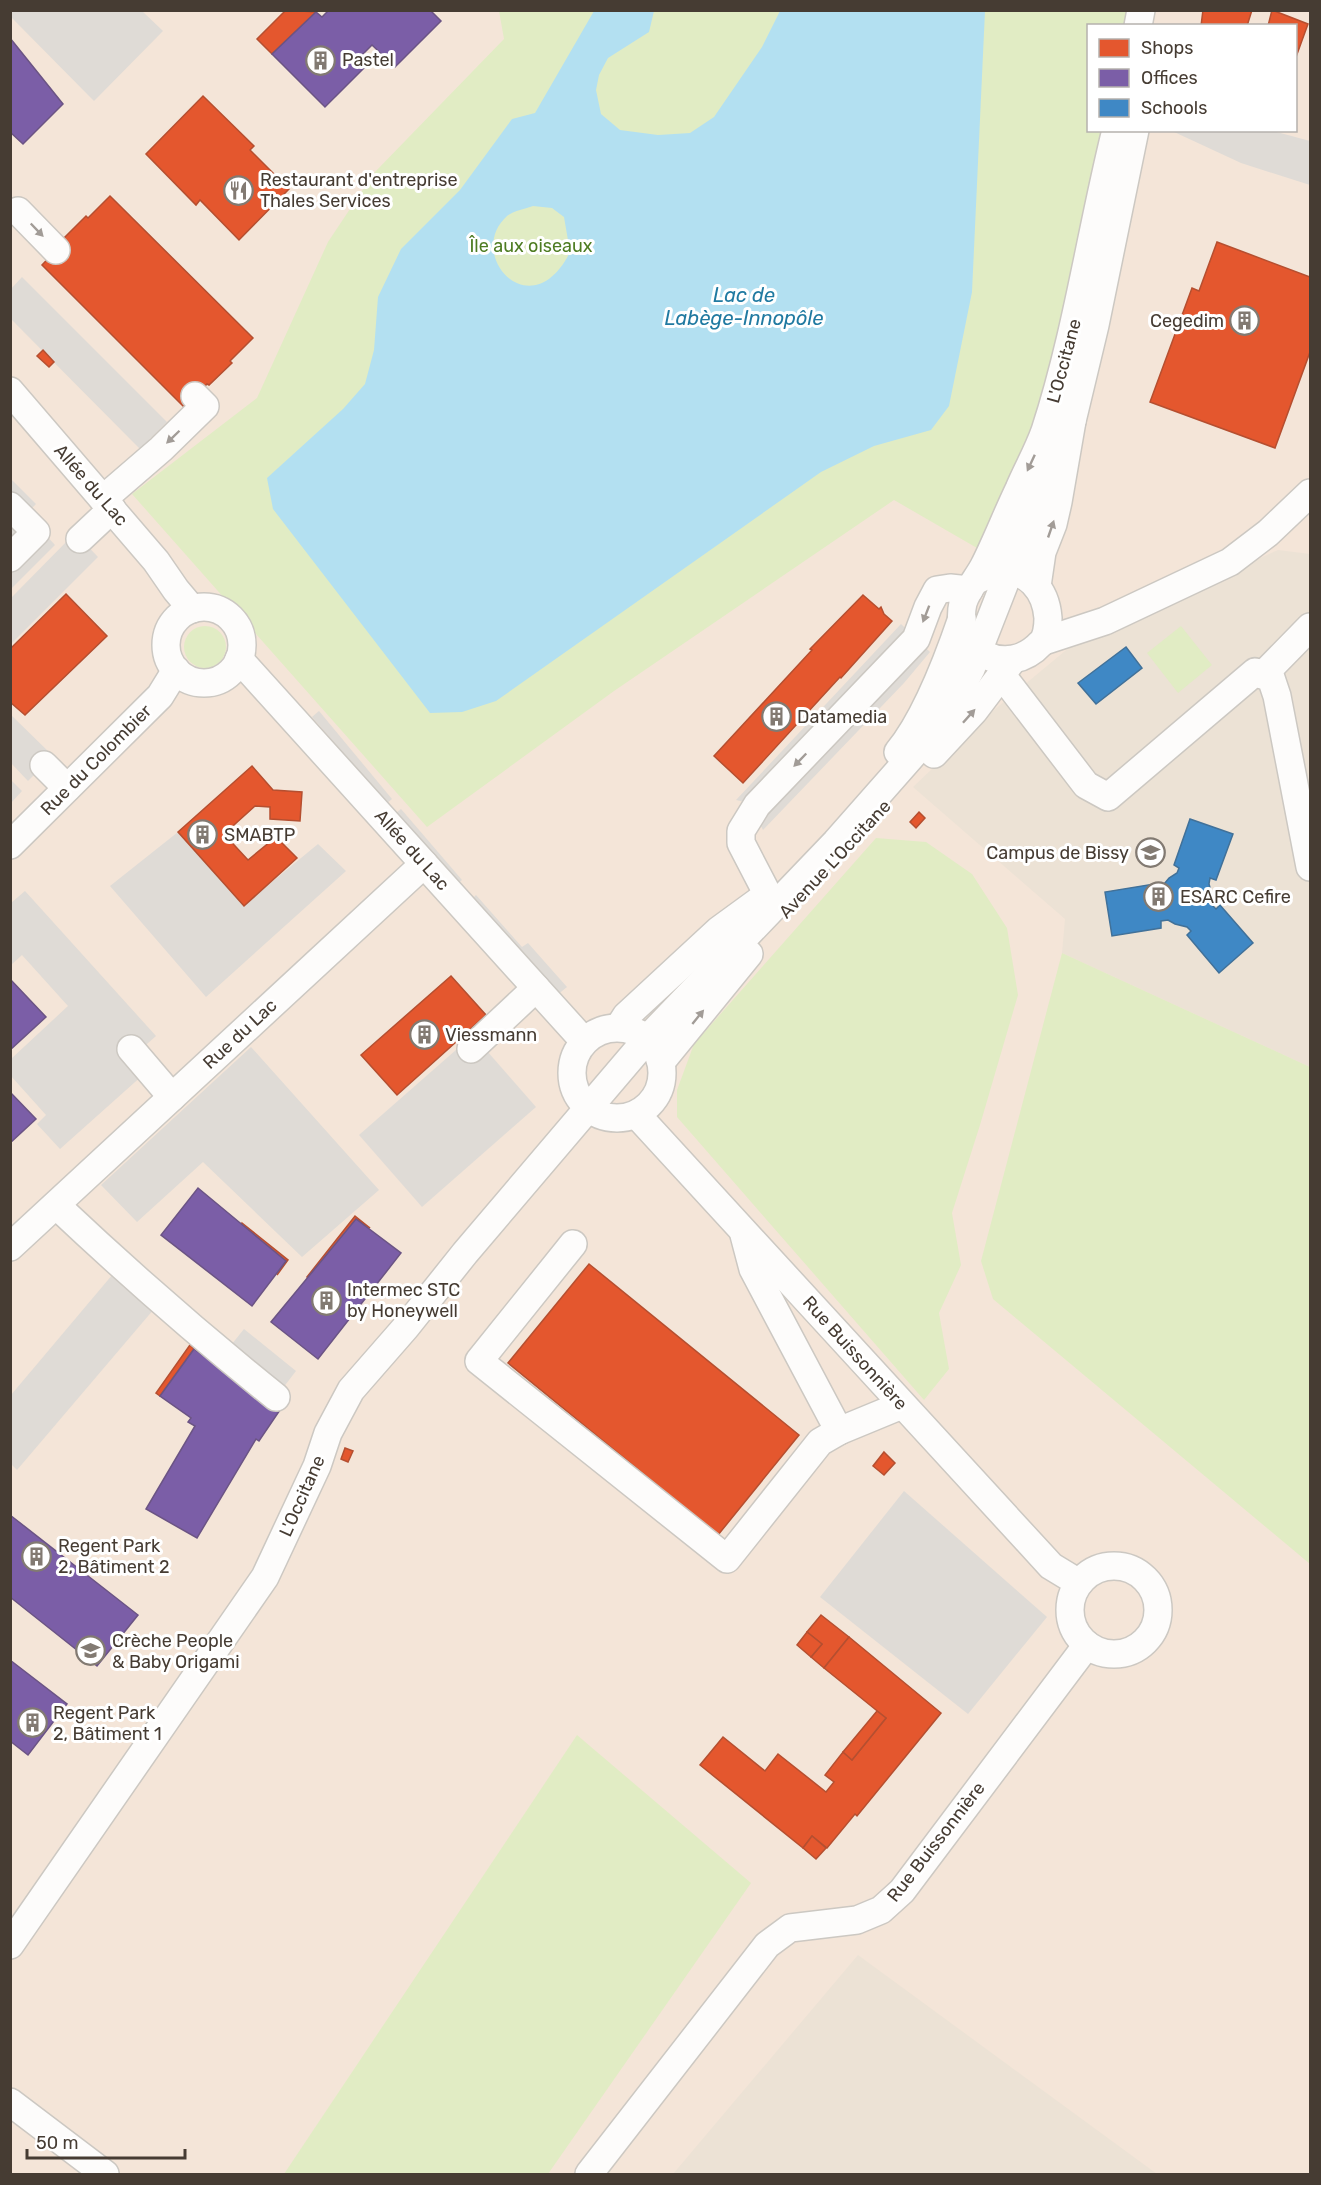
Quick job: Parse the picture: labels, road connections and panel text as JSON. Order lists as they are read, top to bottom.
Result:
{
  "streets": {
    "street": [
      "L'Occitane",
      "Allée du Lac",
      "Rue du Colombier",
      "Avenue L'Occitane",
      "Rue du Lac",
      "Rue Buissonnière"
    ]
  },
  "crossings": [
    ["L'Occitane", "Avenue L'Occitane"],
    ["Allée du Lac", "Rue du Colombier"],
    ["Allée du Lac", "Rue du Lac"]
  ],
  "water": ["Lac de Labège-Innopôle"],
  "parks": ["Île aux oiseaux"],
  "places": {
    "building": [
      "Pastel",
      "Cegedim",
      "Datamedia",
      "SMABTP",
      "ESARC Cefire",
      "Viessmann",
      "Intermec STC by Honeywell",
      "Regent Park 2, Bâtiment 2",
      "Regent Park 2, Bâtiment 1"
    ],
    "restaurant": ["Restaurant d'entreprise Thales Services"],
    "school or university": ["Campus de Bissy", "Crèche People & Baby Origami"]
  },
  "legend": ["Shops", "Offices", "Schools"],
  "scale_bar": "50 m"
}
